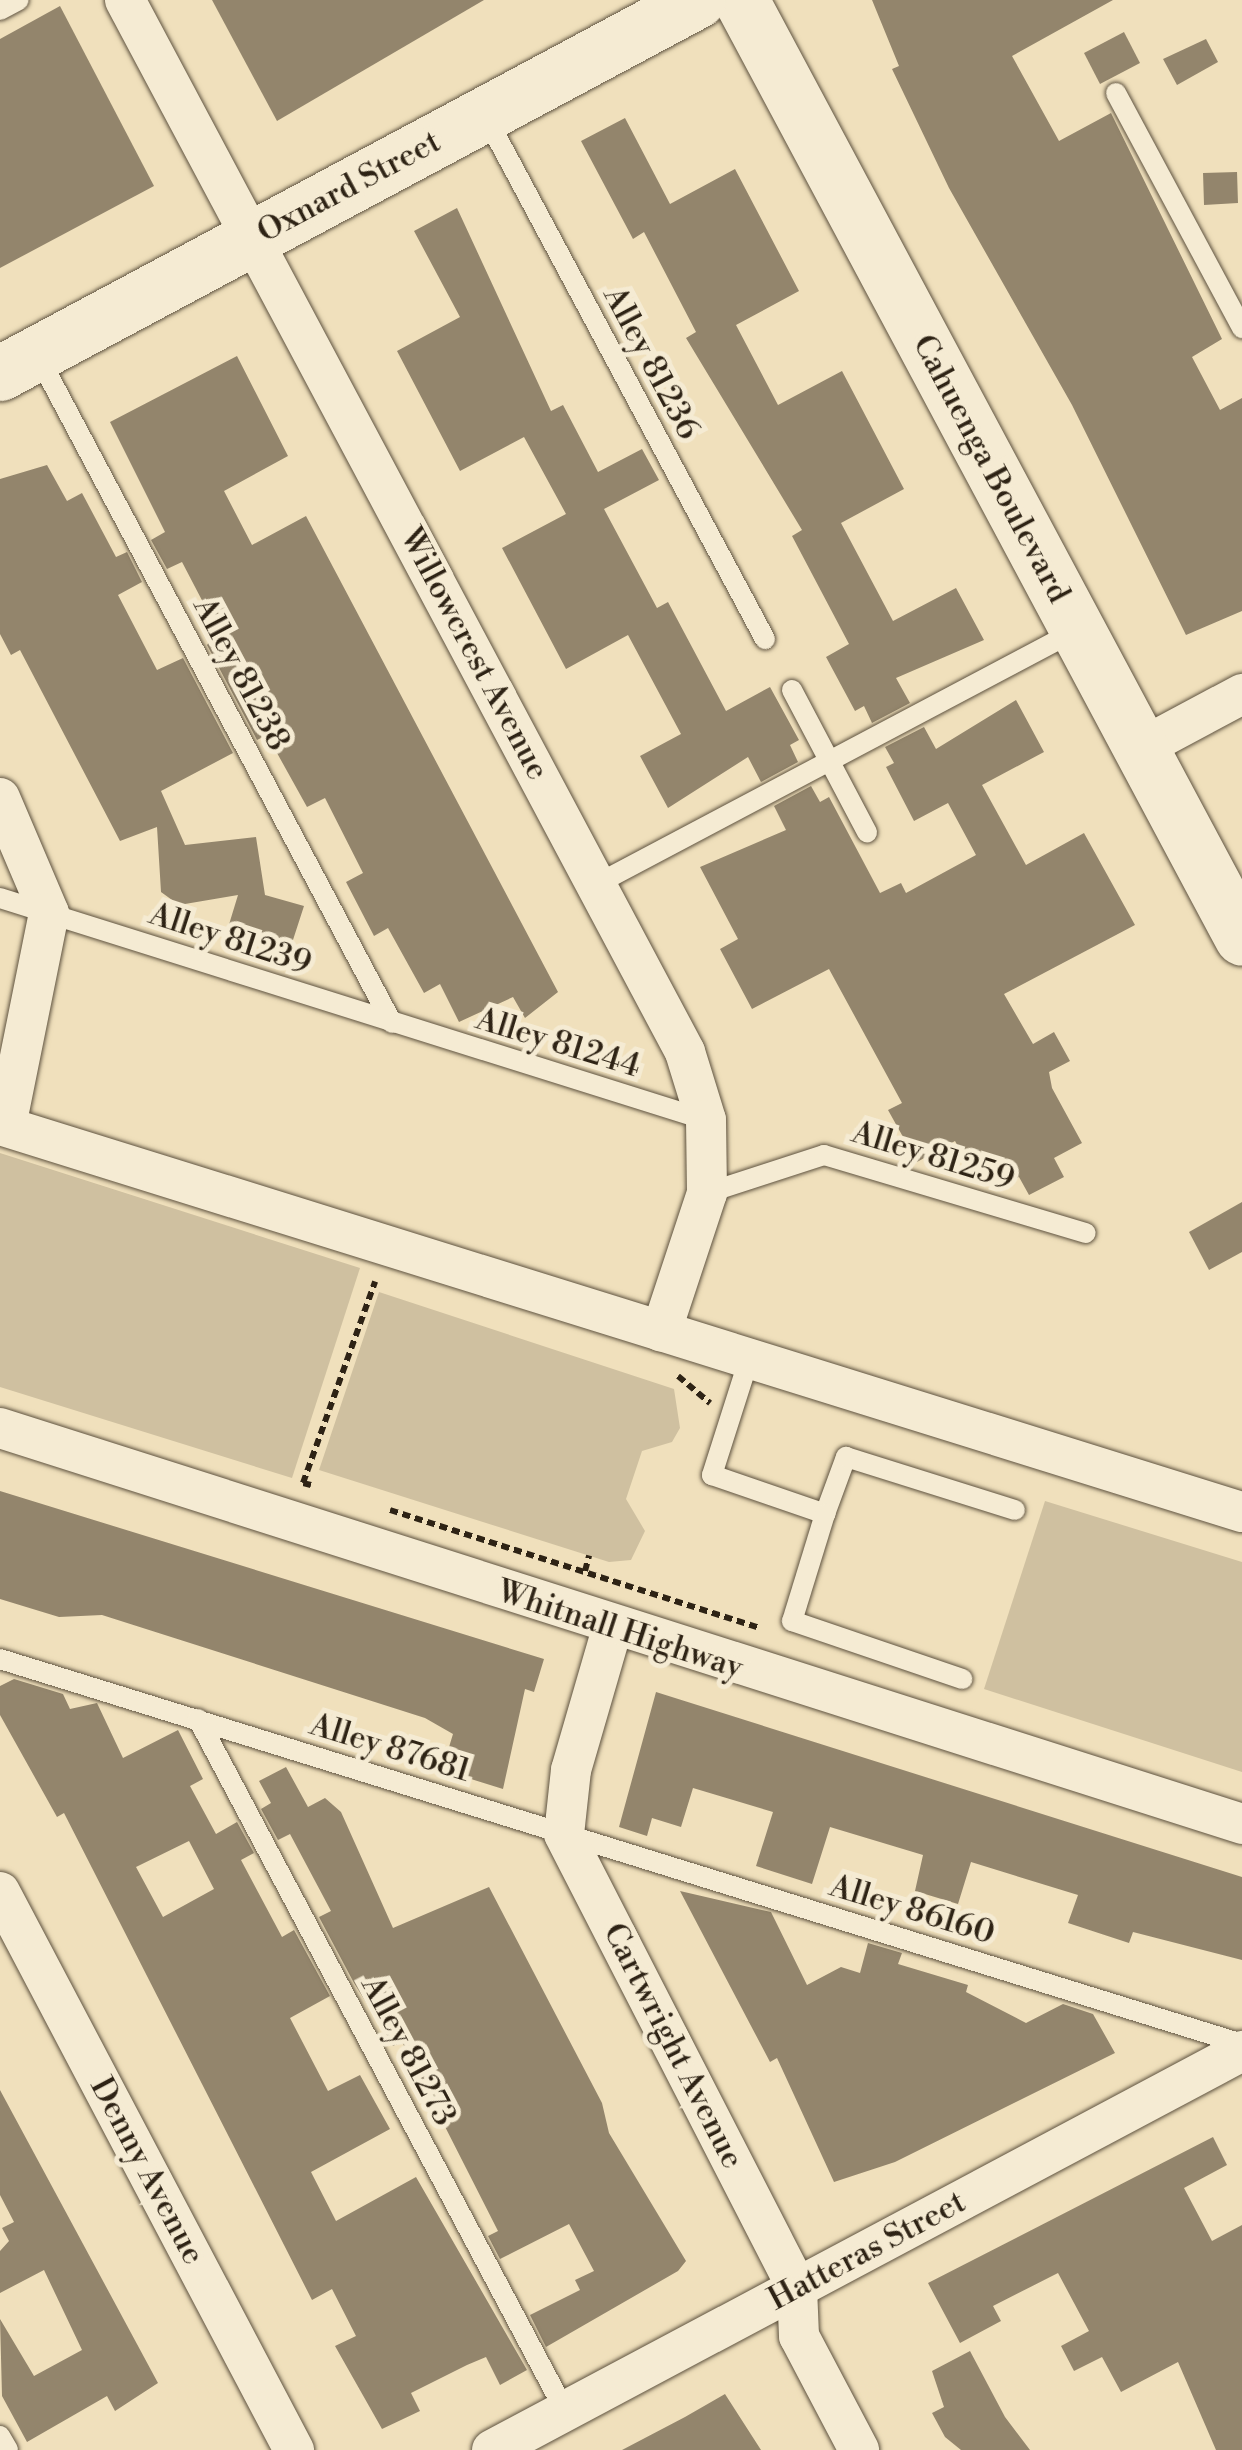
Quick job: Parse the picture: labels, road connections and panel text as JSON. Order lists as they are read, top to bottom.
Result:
{
  "streets": {
    "main road": ["Oxnard Street", "Cahuenga Boulevard"],
    "street": [
      "Willowcrest Avenue",
      "Whitnall Highway",
      "Cartwright Avenue",
      "Denny Avenue",
      "Hatteras Street"
    ],
    "lane": [
      "Alley 81236",
      "Alley 81238",
      "Alley 81239",
      "Alley 81244",
      "Alley 81259",
      "Alley 87681",
      "Alley 86160",
      "Alley 81273"
    ]
  },
  "crossings": [
    ["Oxnard Street", "Alley 81236"],
    ["Oxnard Street", "Willowcrest Avenue"],
    ["Oxnard Street", "Alley 81238"],
    ["Willowcrest Avenue", "Alley 81244"],
    ["Willowcrest Avenue", "Alley 81259"],
    ["Alley 81238", "Alley 81239"],
    ["Alley 81238", "Alley 81244"],
    ["Alley 81239", "Alley 81244"],
    ["Alley 87681", "Alley 86160"],
    ["Alley 87681", "Cartwright Avenue"],
    ["Alley 87681", "Alley 81273"],
    ["Alley 86160", "Cartwright Avenue"],
    ["Alley 86160", "Hatteras Street"],
    ["Cartwright Avenue", "Hatteras Street"],
    ["Alley 81273", "Hatteras Street"]
  ]
}
